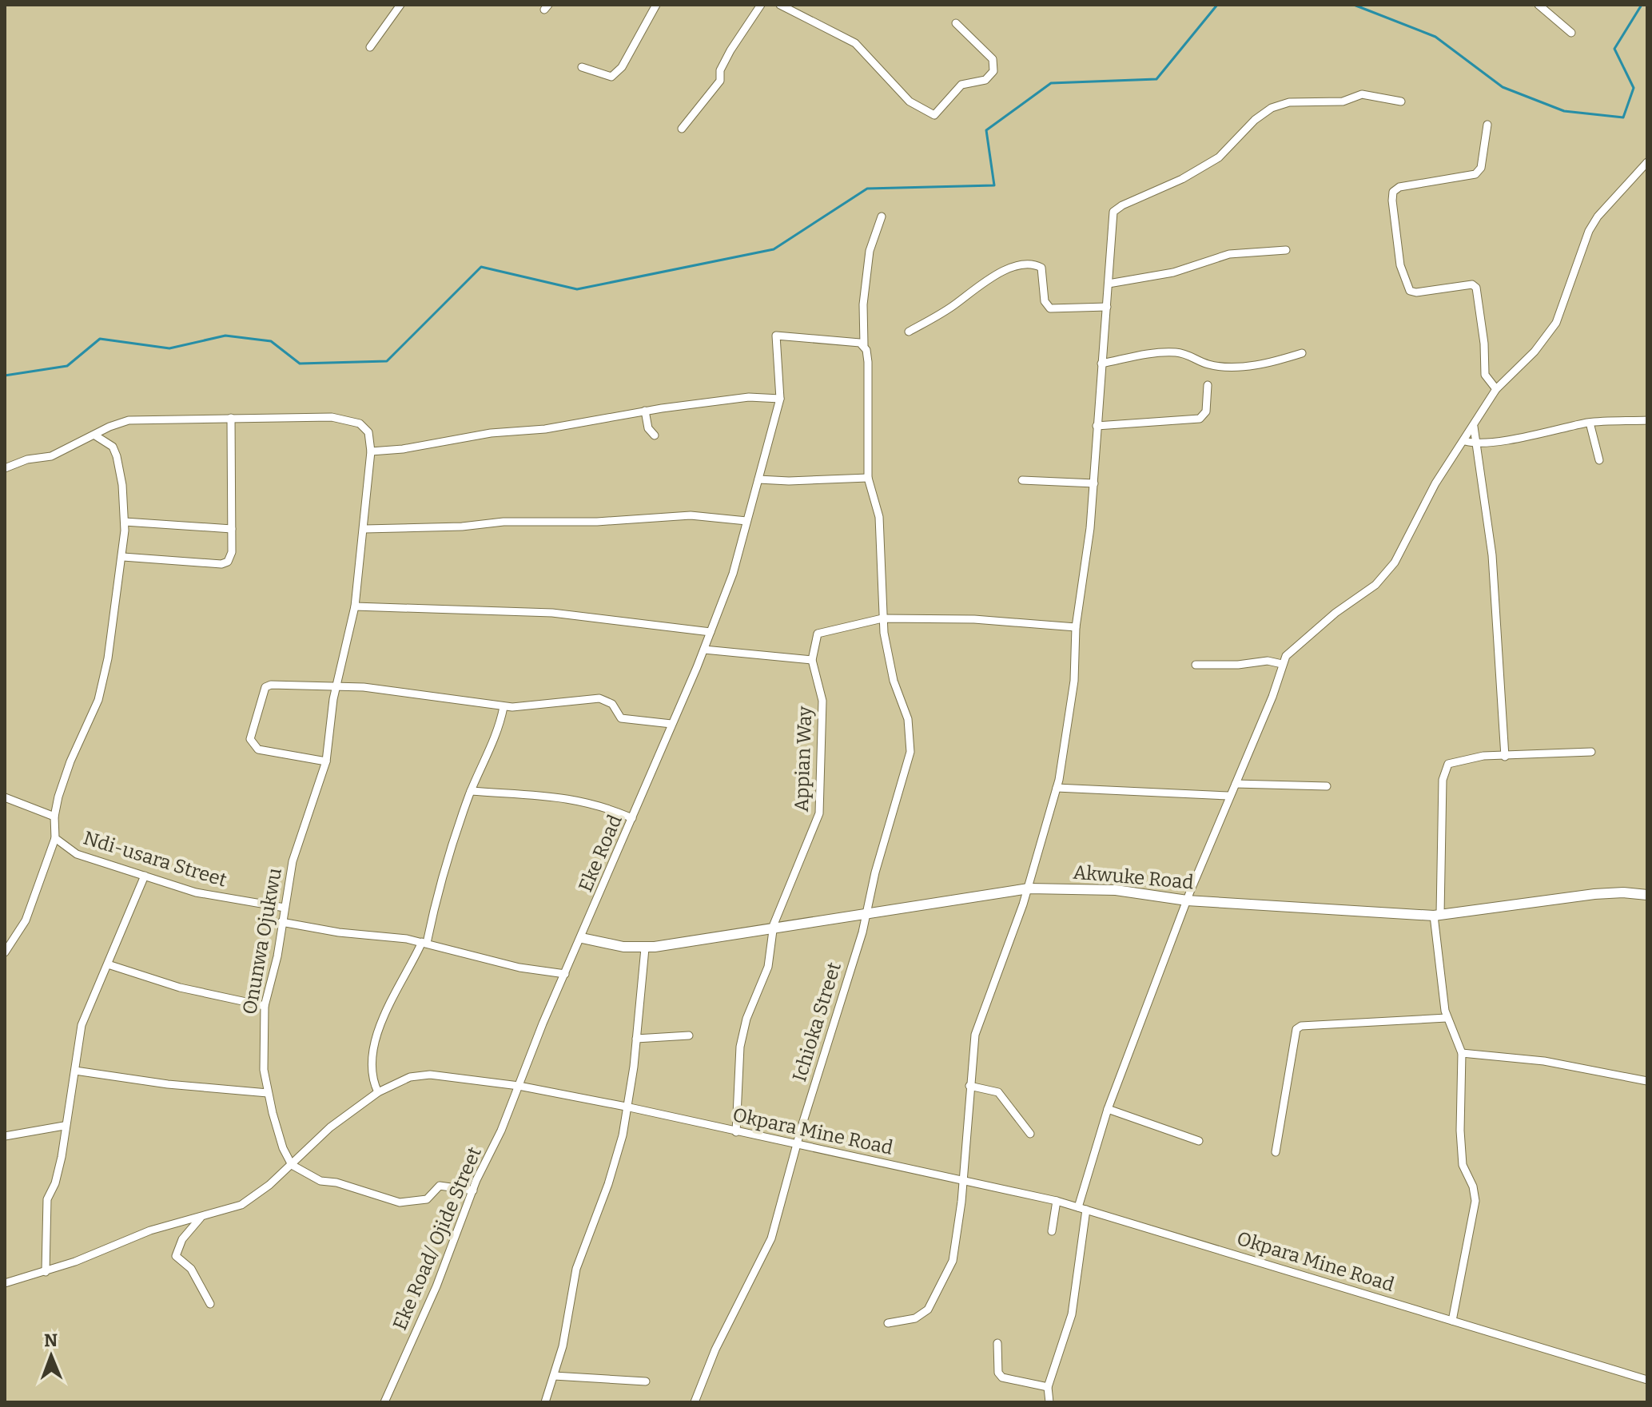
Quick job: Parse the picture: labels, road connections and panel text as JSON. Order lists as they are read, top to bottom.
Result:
{
  "streets": {
    "main road": ["Akwuke Road"],
    "street": [
      "Appian Way",
      "Eke Road",
      "Ndi-usara Street",
      "Onunwa Ojukwu",
      "Ichioka Street",
      "Okpara Mine Road",
      "Eke Road/ Ojide Street"
    ]
  },
  "crossings": [
    ["Appian Way", "Akwuke Road"],
    ["Appian Way", "Okpara Mine Road"],
    ["Eke Road", "Akwuke Road"],
    ["Eke Road", "Ichioka Street"],
    ["Eke Road", "Okpara Mine Road"],
    ["Eke Road", "Eke Road/ Ojide Street"],
    ["Ndi-usara Street", "Onunwa Ojukwu"],
    ["Akwuke Road", "Ichioka Street"],
    ["Onunwa Ojukwu", "Okpara Mine Road"],
    ["Ichioka Street", "Okpara Mine Road"],
    ["Okpara Mine Road", "Eke Road/ Ojide Street"]
  ],
  "north": "top"
}
